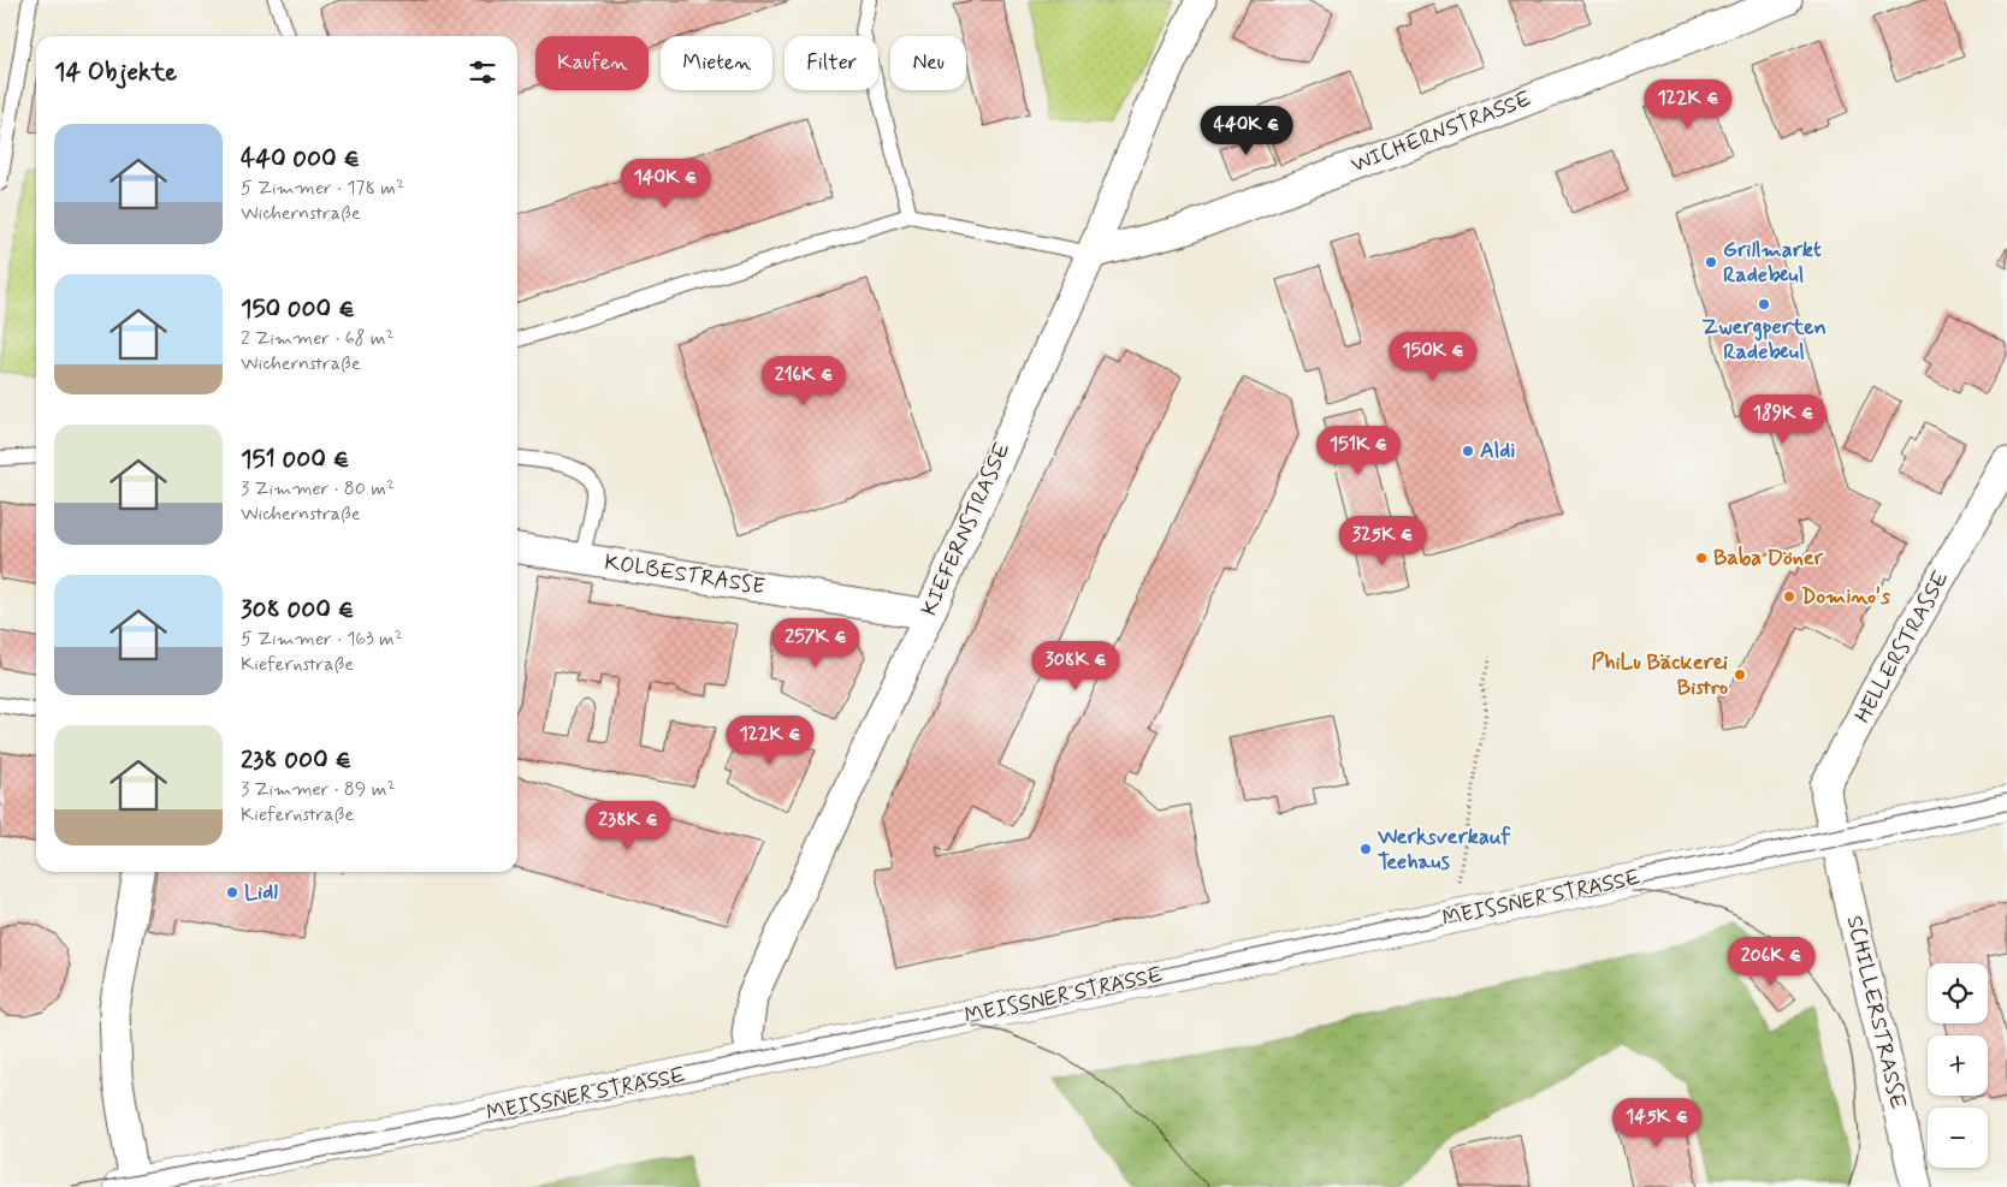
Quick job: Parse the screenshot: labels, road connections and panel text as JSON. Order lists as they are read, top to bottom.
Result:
{
  "streets": {
    "main road": ["MEISSNER STRASSE"],
    "street": [
      "WICHERNSTRASSE",
      "KIEFERNSTRASSE",
      "KOLBESTRASSE",
      "HELLERSTRASSE",
      "SCHILLERSTRASSE"
    ]
  },
  "crossings": [
    ["WICHERNSTRASSE", "KIEFERNSTRASSE"],
    ["KIEFERNSTRASSE", "KOLBESTRASSE"],
    ["KIEFERNSTRASSE", "MEISSNER STRASSE"],
    ["HELLERSTRASSE", "MEISSNER STRASSE"],
    ["HELLERSTRASSE", "SCHILLERSTRASSE"],
    ["MEISSNER STRASSE", "SCHILLERSTRASSE"]
  ],
  "places": [
    "Grillmarkt Radebeul",
    "Zwergperten Radebeul",
    "Aldi",
    "Baba Döner",
    "Domino's",
    "PhiLu Bäckerei Bistro",
    "Werksverkauf Teehaus",
    "Lidl"
  ],
  "page": {
    "chip": [
      "Kaufen",
      "Mieten",
      "Filter",
      "Neu"
    ],
    "heading": "14 Objekte",
    "price": [
      "122K €",
      "440K €",
      "140K €",
      "150K €",
      "216K €",
      "189K €",
      "151K €",
      "325K €",
      "257K €",
      "308K €",
      "122K €",
      "238K €",
      "206K €",
      "145K €"
    ],
    "list": [
      {
        "name": "440 000 €",
        "note": "5 Zimmer · 178 m² · Wichernstraße"
      },
      {
        "name": "150 000 €",
        "note": "2 Zimmer · 68 m² · Wichernstraße"
      },
      {
        "name": "151 000 €",
        "note": "3 Zimmer · 80 m² · Wichernstraße"
      },
      {
        "name": "308 000 €",
        "note": "5 Zimmer · 163 m² · Kiefernstraße"
      },
      {
        "name": "238 000 €",
        "note": "3 Zimmer · 89 m² · Kiefernstraße"
      }
    ],
    "map_buttons": ["+", "−"]
  }
}
